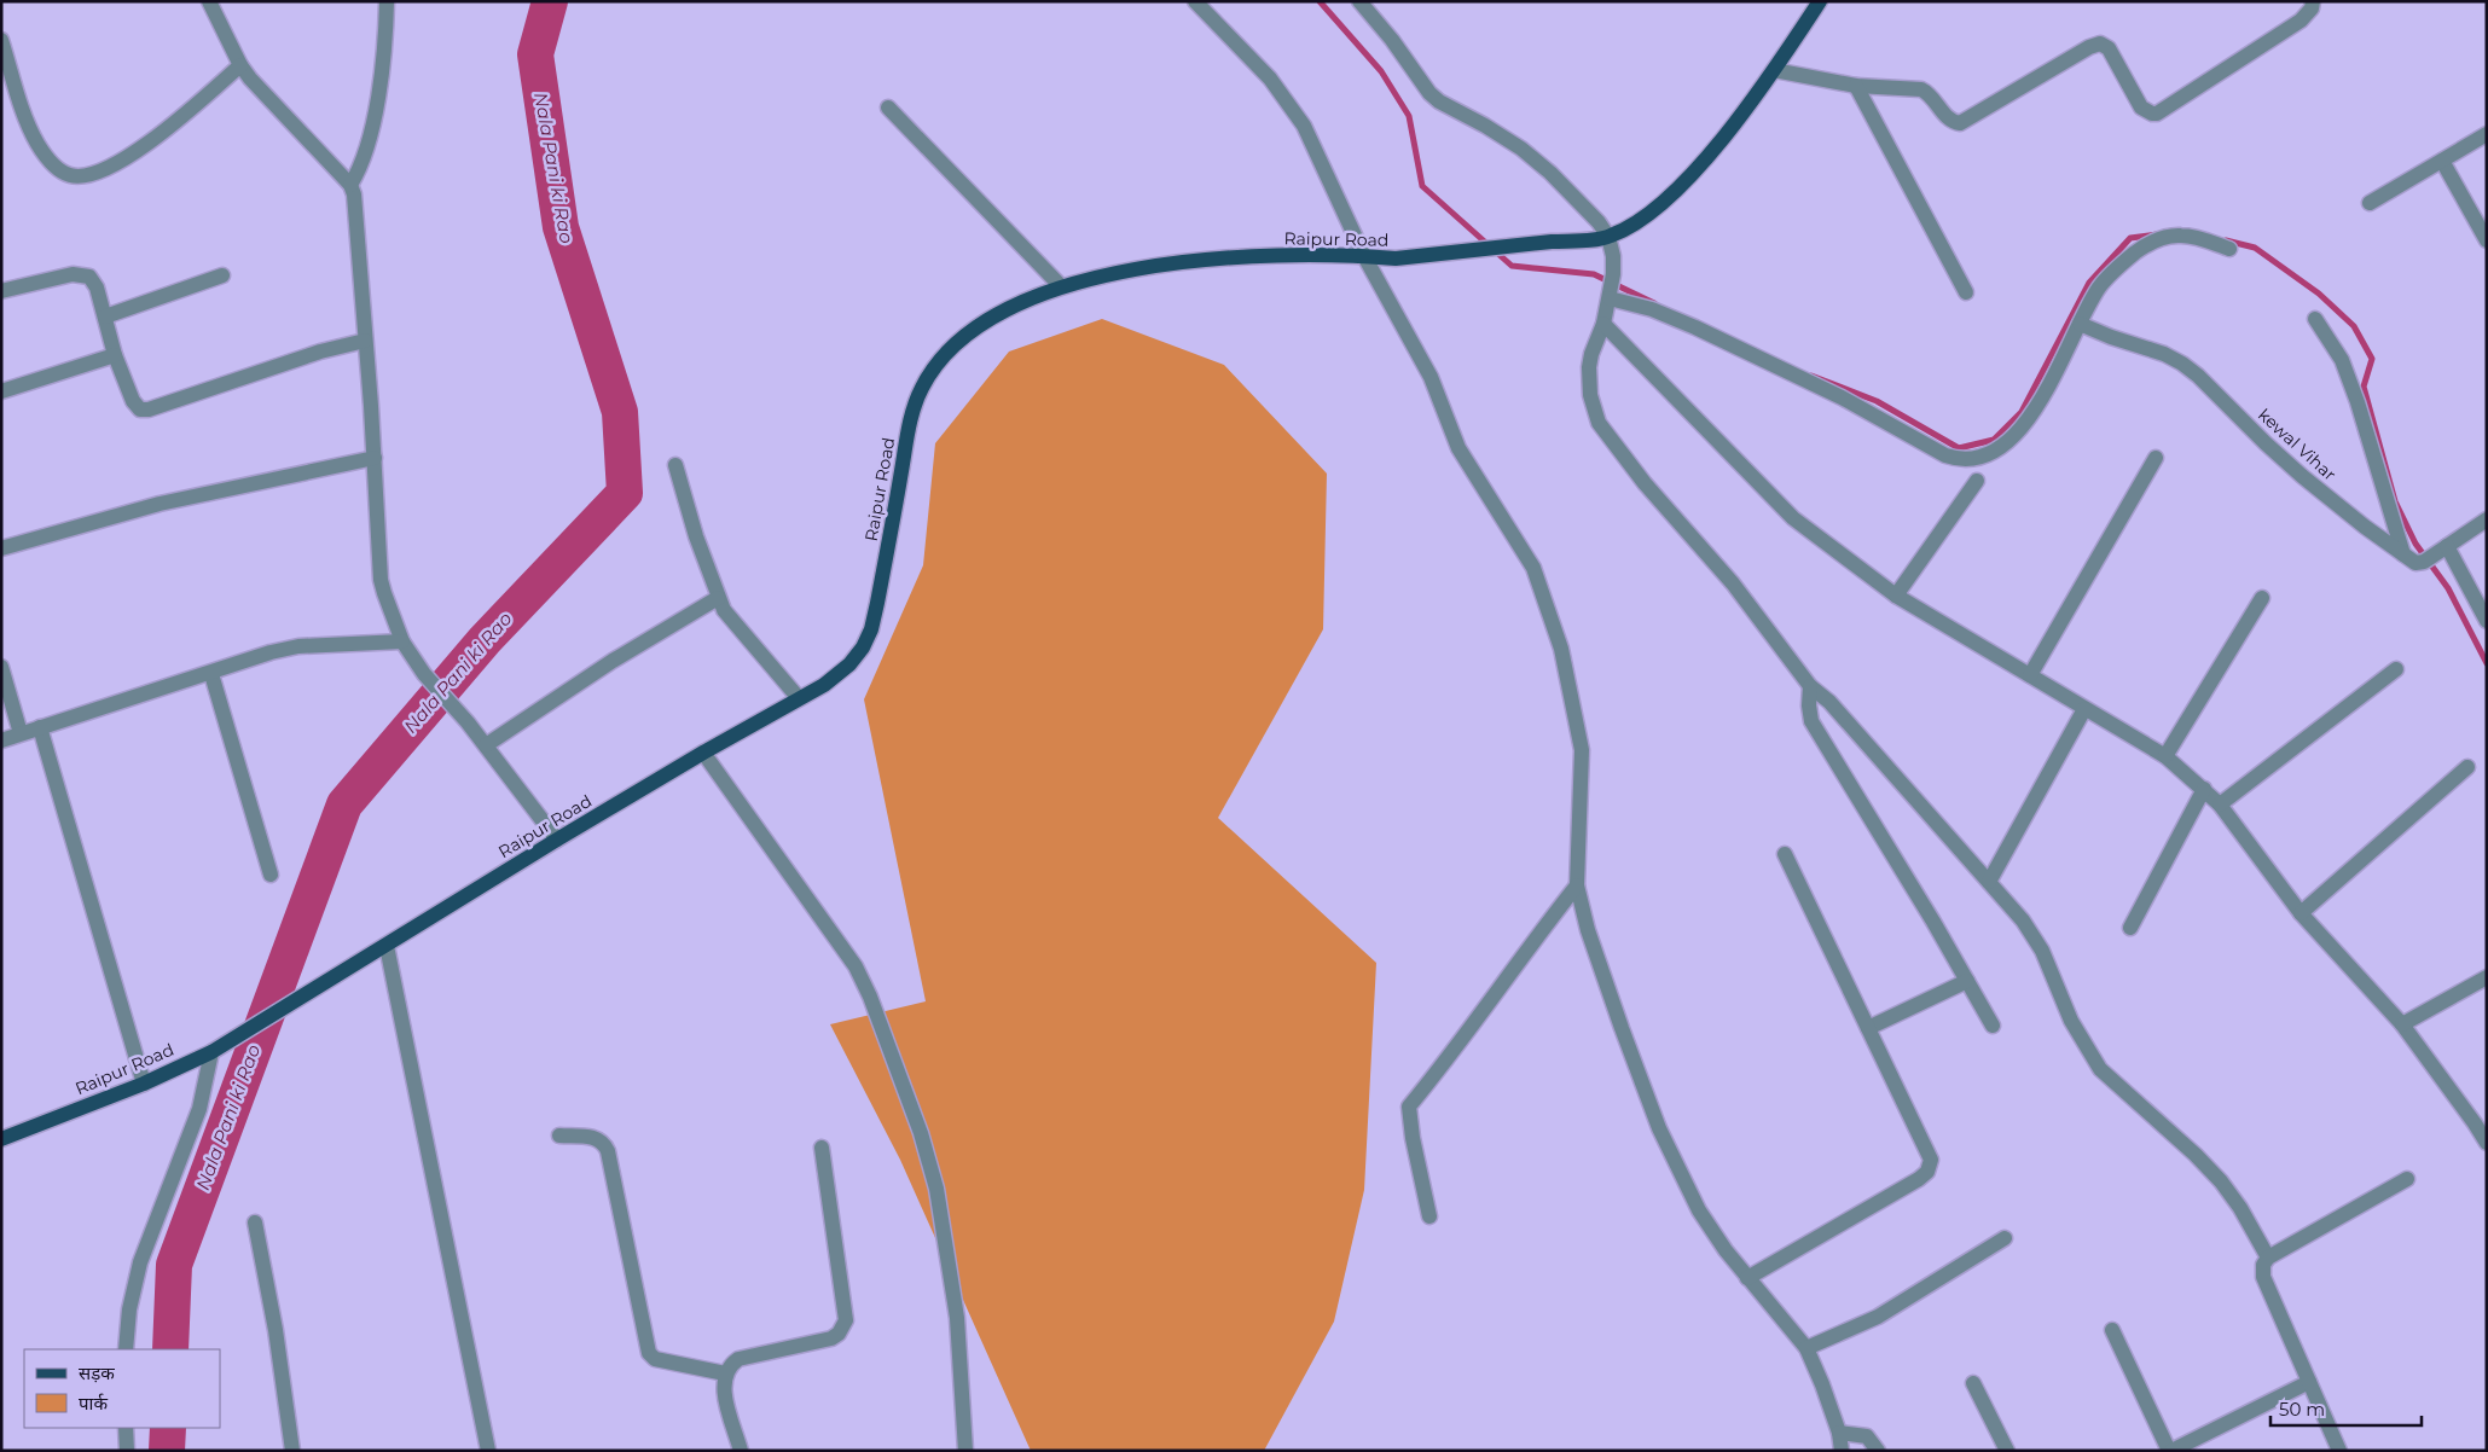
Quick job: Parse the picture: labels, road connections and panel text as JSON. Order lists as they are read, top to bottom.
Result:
{
  "streets": {
    "main road": ["Raipur Road"],
    "street": ["kewal Vihar"]
  },
  "water": ["Nala Pani ki Rao"],
  "legend": ["सड़क", "पार्क"],
  "scale_bar": "50 m"
}
